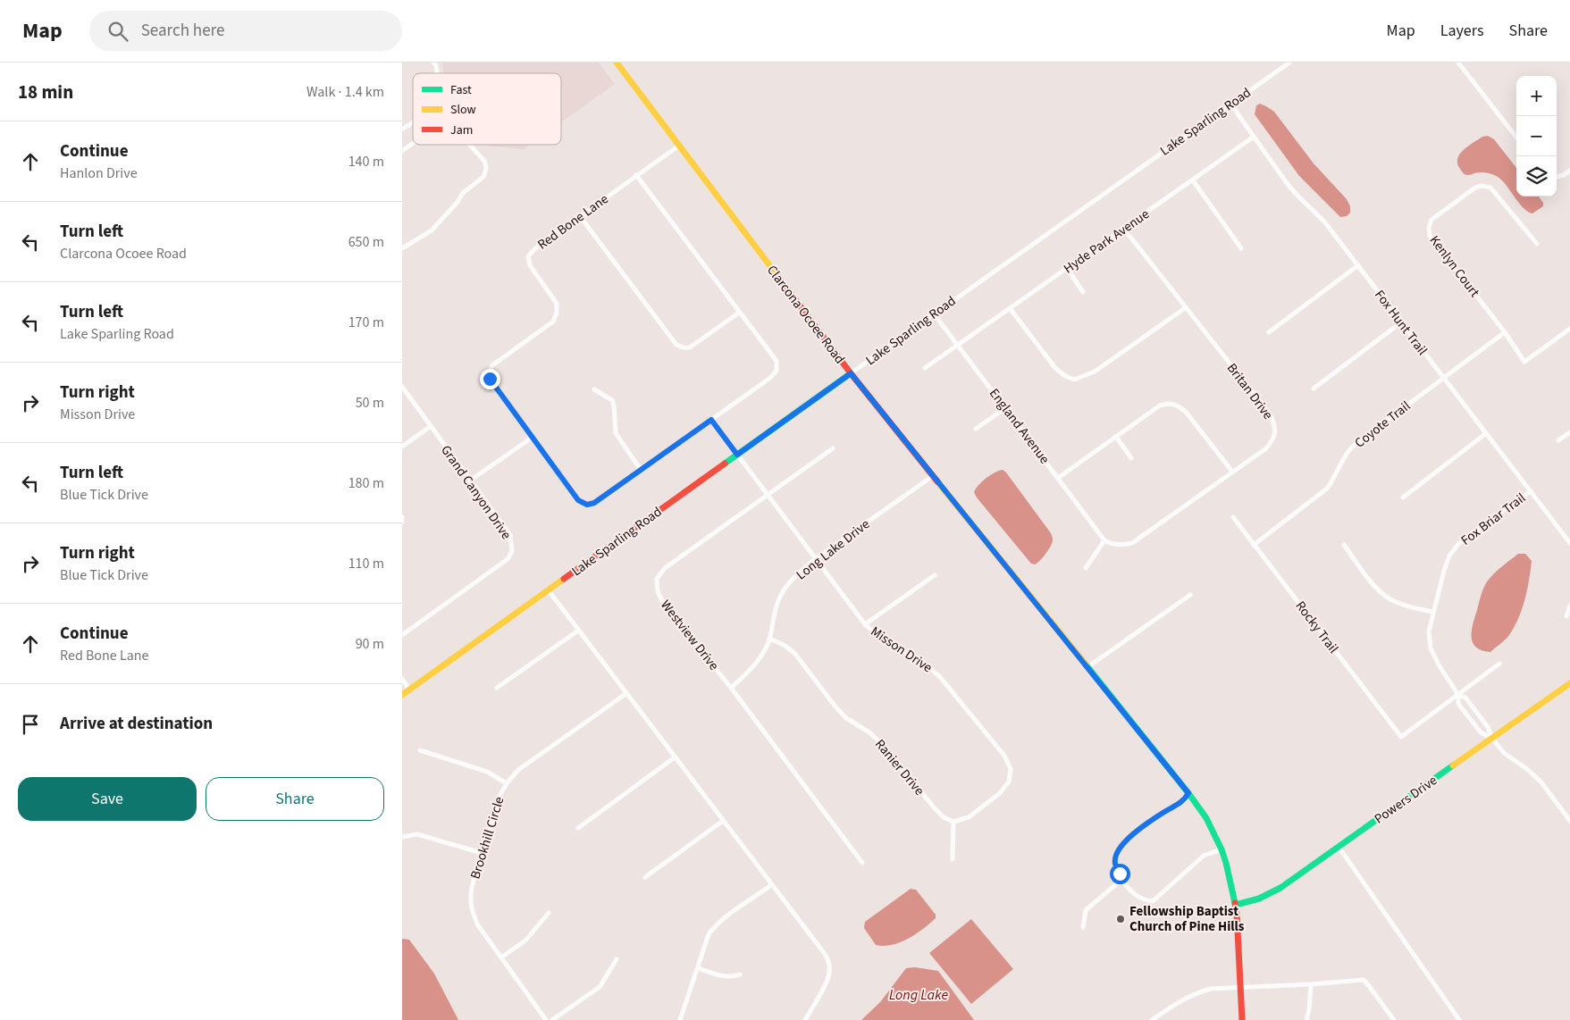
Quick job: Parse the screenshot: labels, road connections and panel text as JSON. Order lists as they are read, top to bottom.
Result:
{
  "streets": {
    "street": [
      "Lake Sparling Road",
      "Red Bone Lane",
      "Hyde Park Avenue",
      "Kenlyn Court",
      "Clarcona Ocoee Road",
      "Fox Hunt Trail",
      "Britan Drive",
      "Coyote Trail",
      "England Avenue",
      "Grand Canyon Drive",
      "Fox Briar Trail",
      "Long Lake Drive",
      "Rocky Trail",
      "Westview Drive",
      "Misson Drive",
      "Ranier Drive",
      "Powers Drive",
      "Brookhill Circle"
    ]
  },
  "crossings": [
    ["Lake Sparling Road", "Clarcona Ocoee Road"],
    ["Lake Sparling Road", "Fox Hunt Trail"],
    ["Lake Sparling Road", "England Avenue"],
    ["Lake Sparling Road", "Misson Drive"],
    ["Red Bone Lane", "Clarcona Ocoee Road"],
    ["Hyde Park Avenue", "Fox Hunt Trail"],
    ["Hyde Park Avenue", "Britan Drive"],
    ["Hyde Park Avenue", "England Avenue"],
    ["Kenlyn Court", "Coyote Trail"],
    ["Clarcona Ocoee Road", "Long Lake Drive"],
    ["Clarcona Ocoee Road", "Powers Drive"],
    ["Fox Hunt Trail", "Coyote Trail"],
    ["Fox Hunt Trail", "Fox Briar Trail"],
    ["Britan Drive", "England Avenue"],
    ["Coyote Trail", "Rocky Trail"],
    ["Fox Briar Trail", "Rocky Trail"],
    ["Fox Briar Trail", "Powers Drive"],
    ["Long Lake Drive", "Westview Drive"],
    ["Long Lake Drive", "Misson Drive"],
    ["Long Lake Drive", "Ranier Drive"],
    ["Westview Drive", "Misson Drive"],
    ["Misson Drive", "Ranier Drive"]
  ],
  "water": ["Long Lake"],
  "places": ["Fellowship Baptist Church of Pine Hills"],
  "legend": ["Fast", "Slow", "Jam"],
  "page": {
    "header": "Map",
    "search": "Search here",
    "nav": ["Map", "Layers", "Share"],
    "heading": ["18 min", "Walk · 1.4 km"],
    "map_buttons": ["+", "−"],
    "list": [
      ["Continue", "Hanlon Drive", "140 m"],
      ["Turn left", "Clarcona Ocoee Road", "650 m"],
      ["Turn left", "Lake Sparling Road", "170 m"],
      ["Turn right", "Misson Drive", "50 m"],
      ["Turn left", "Blue Tick Drive", "180 m"],
      ["Turn right", "Blue Tick Drive", "110 m"],
      ["Continue", "Red Bone Lane", "90 m"],
      "Arrive at destination"
    ],
    "buttons": ["Save", "Share"]
  }
}
